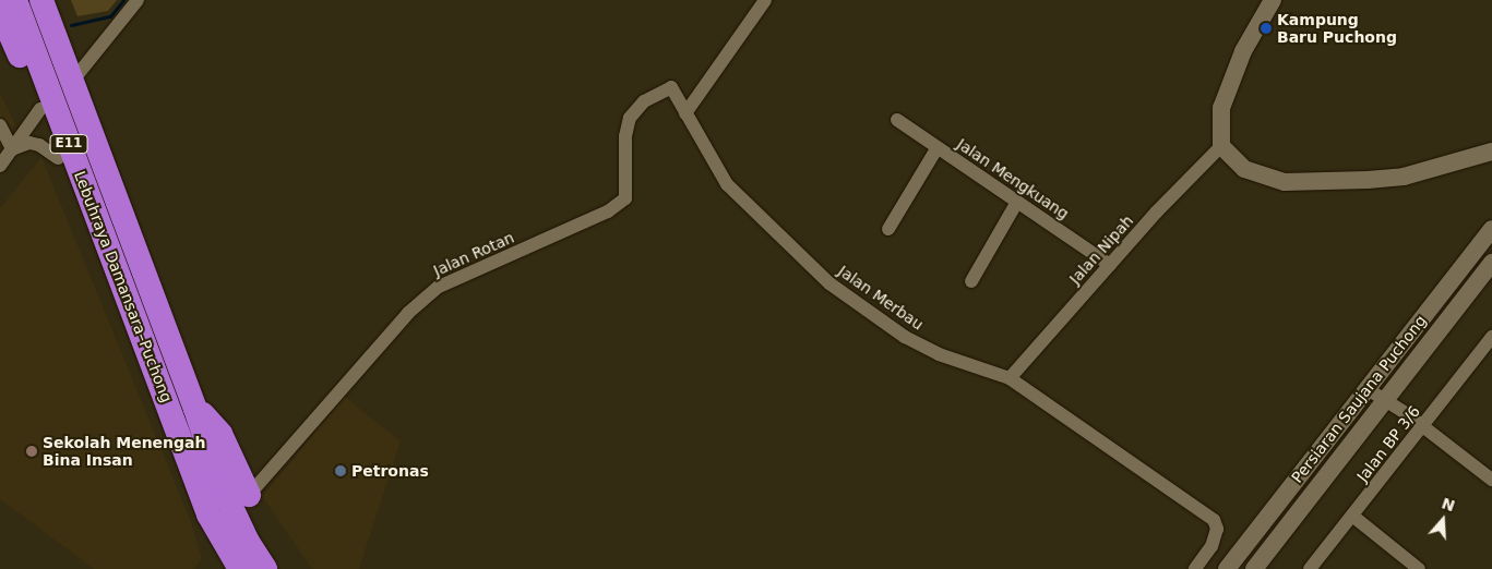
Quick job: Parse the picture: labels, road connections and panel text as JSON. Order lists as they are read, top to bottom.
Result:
{
  "streets": {
    "highway": ["E11", "Lebuhraya Damansara–Puchong"],
    "street": [
      "Jalan Mengkuang",
      "Jalan Nipah",
      "Jalan Rotan",
      "Jalan Merbau",
      "Persiaran Saujana Puchong",
      "Jalan BP 3/6"
    ]
  },
  "crossings": [
    ["Jalan Mengkuang", "Jalan Nipah"],
    ["Jalan Nipah", "Jalan Merbau"],
    ["Jalan Rotan", "Jalan Merbau"]
  ],
  "places": ["Kampung Baru Puchong", "Sekolah Menengah Bina Insan", "Petronas"],
  "north": "top"
}
